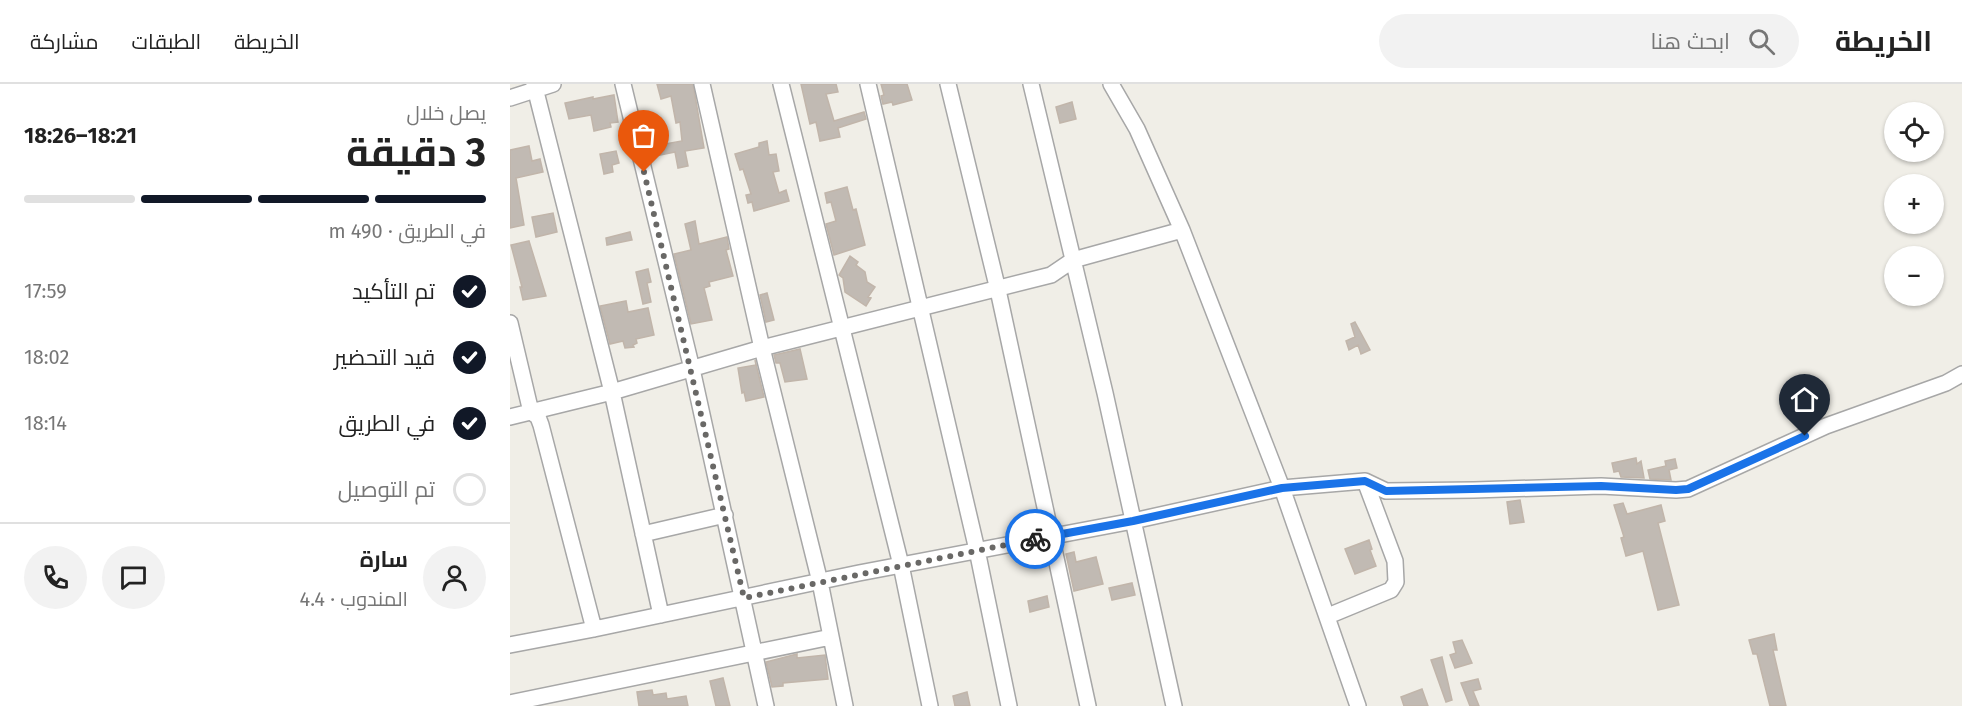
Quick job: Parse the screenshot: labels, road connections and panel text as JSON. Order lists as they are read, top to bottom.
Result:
{
  "page": {
    "header": "الخريطة",
    "search": "ابحث هنا",
    "nav": ["الخريطة", "الطبقات", "مشاركة"],
    "heading": ["3 دقيقة", "يصل خلال", "18:21–18:26"],
    "panel": ["سارة", "المندوب · 4.4"],
    "map_buttons": ["+", "−"],
    "bar": "في الطريق · 490 m",
    "list": [
      ["تم التأكيد", "17:59"],
      ["قيد التحضير", "18:02"],
      ["في الطريق", "18:14"],
      "تم التوصيل"
    ]
  }
}
